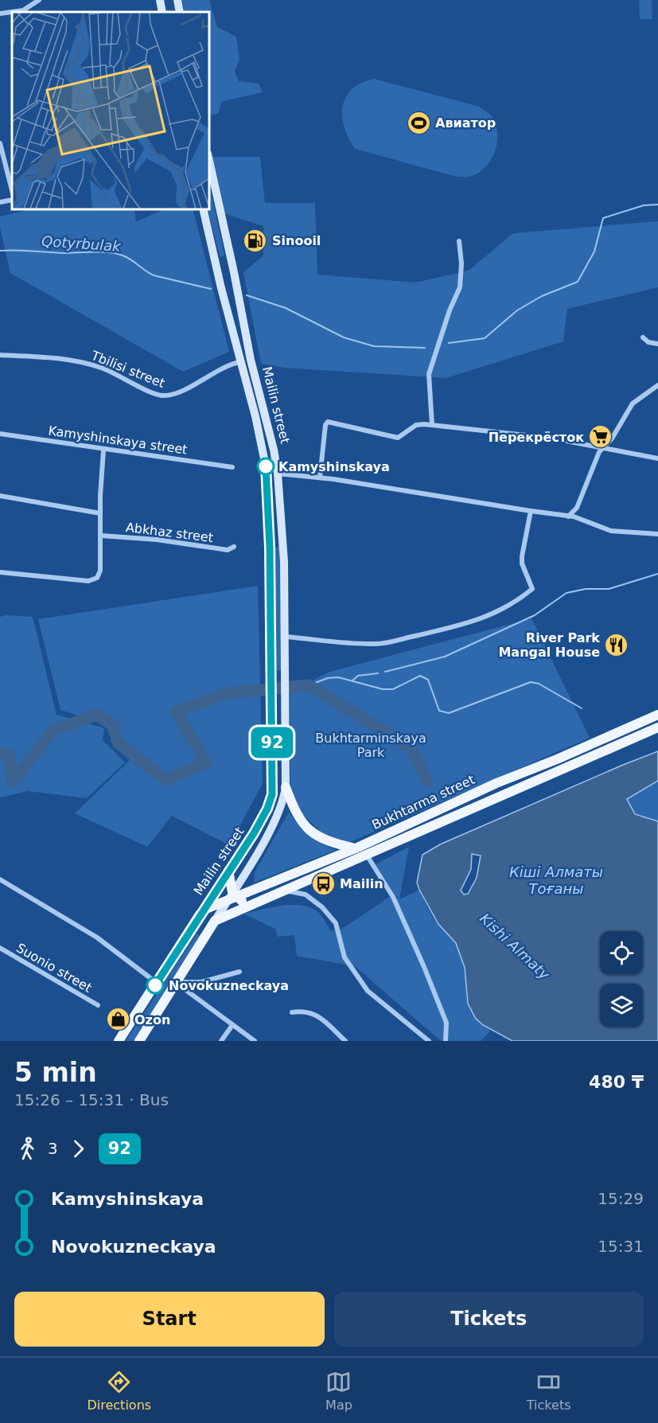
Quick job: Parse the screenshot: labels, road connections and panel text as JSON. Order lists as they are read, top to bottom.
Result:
{
  "streets": {
    "main road": ["Mailin street", "Bukhtarma street"],
    "street": [
      "Tbilisi street",
      "Kamyshinskaya street",
      "Abkhaz street",
      "Suonio street"
    ]
  },
  "crossings": [
    ["Tbilisi street", "Mailin street"],
    ["Mailin street", "Bukhtarma street"]
  ],
  "water": ["Qotyrbulak", "Кіші Алматы Тоғаны", "Kіshі Almaty"],
  "parks": ["Bukhtarminskaya Park"],
  "places": {
    "sports": ["Авиатор"],
    "fuel station": ["Sinooil"],
    "supermarket": ["Перекрёсток"],
    "other": ["Kamyshinskaya", "Novokuzneckaya"],
    "restaurant": ["River Park Mangal House"],
    "bus stop": ["Mailin"],
    "shop": ["Ozon"]
  },
  "lines": ["bus line 92"],
  "page": {
    "on_map": "92",
    "heading": ["5 min", "15:26 – 15:31 · Bus", "480 ₸"],
    "legs": ["3", "92"],
    "list": [
      {
        "name": "Kamyshinskaya",
        "value": "15:29"
      },
      {
        "name": "Novokuzneckaya",
        "value": "15:31"
      }
    ],
    "buttons": ["Start", "Tickets"],
    "tabs": ["Directions", "Map", "Tickets"]
  }
}
